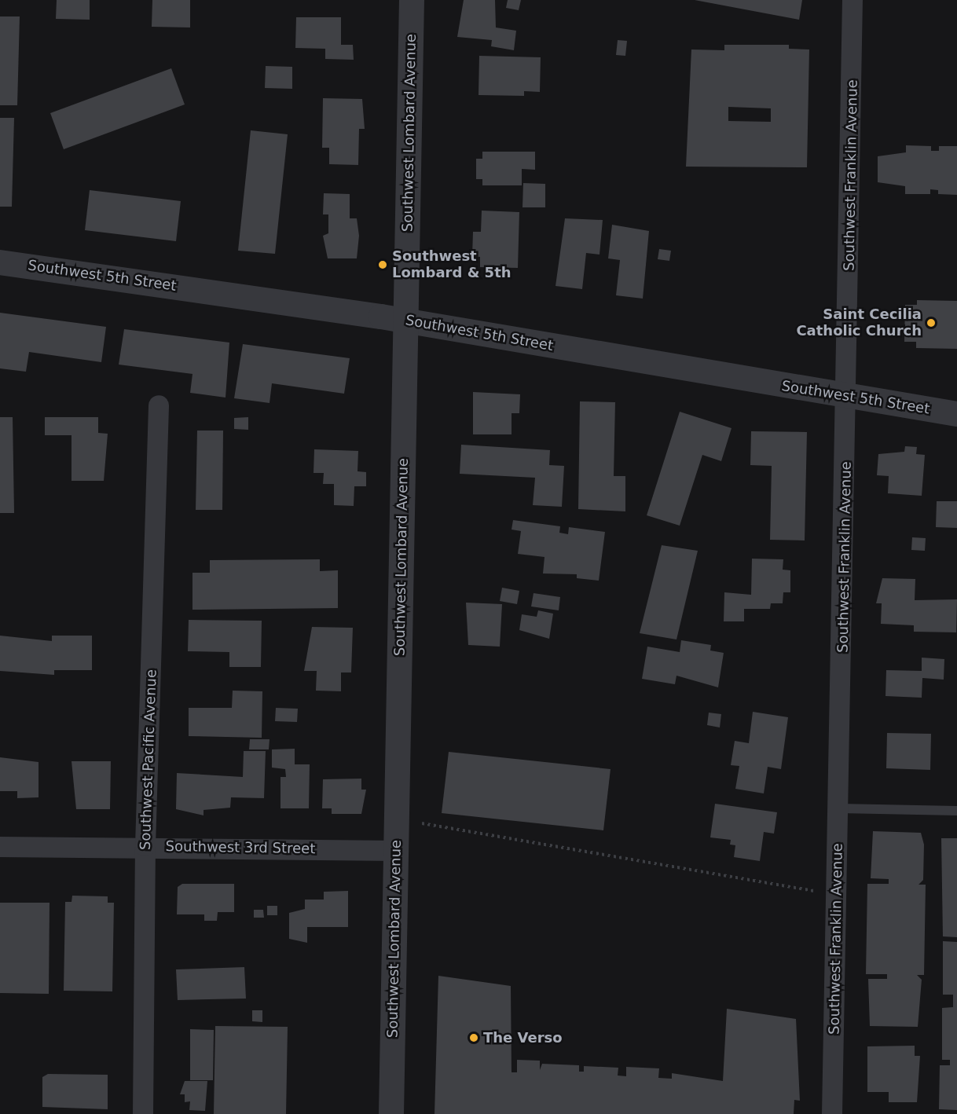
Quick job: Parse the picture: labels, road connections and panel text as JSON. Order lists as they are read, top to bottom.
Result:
{
  "streets": {
    "street": [
      "Southwest Lombard Avenue",
      "Southwest Franklin Avenue",
      "Southwest 5th Street",
      "Southwest Pacific Avenue",
      "Southwest 3rd Street"
    ]
  },
  "crossings": [
    ["Southwest Lombard Avenue", "Southwest 5th Street"],
    ["Southwest Lombard Avenue", "Southwest 3rd Street"],
    ["Southwest Franklin Avenue", "Southwest 5th Street"],
    ["Southwest Pacific Avenue", "Southwest 3rd Street"]
  ],
  "places": ["Southwest Lombard & 5th", "Saint Cecilia Catholic Church", "The Verso"]
}
